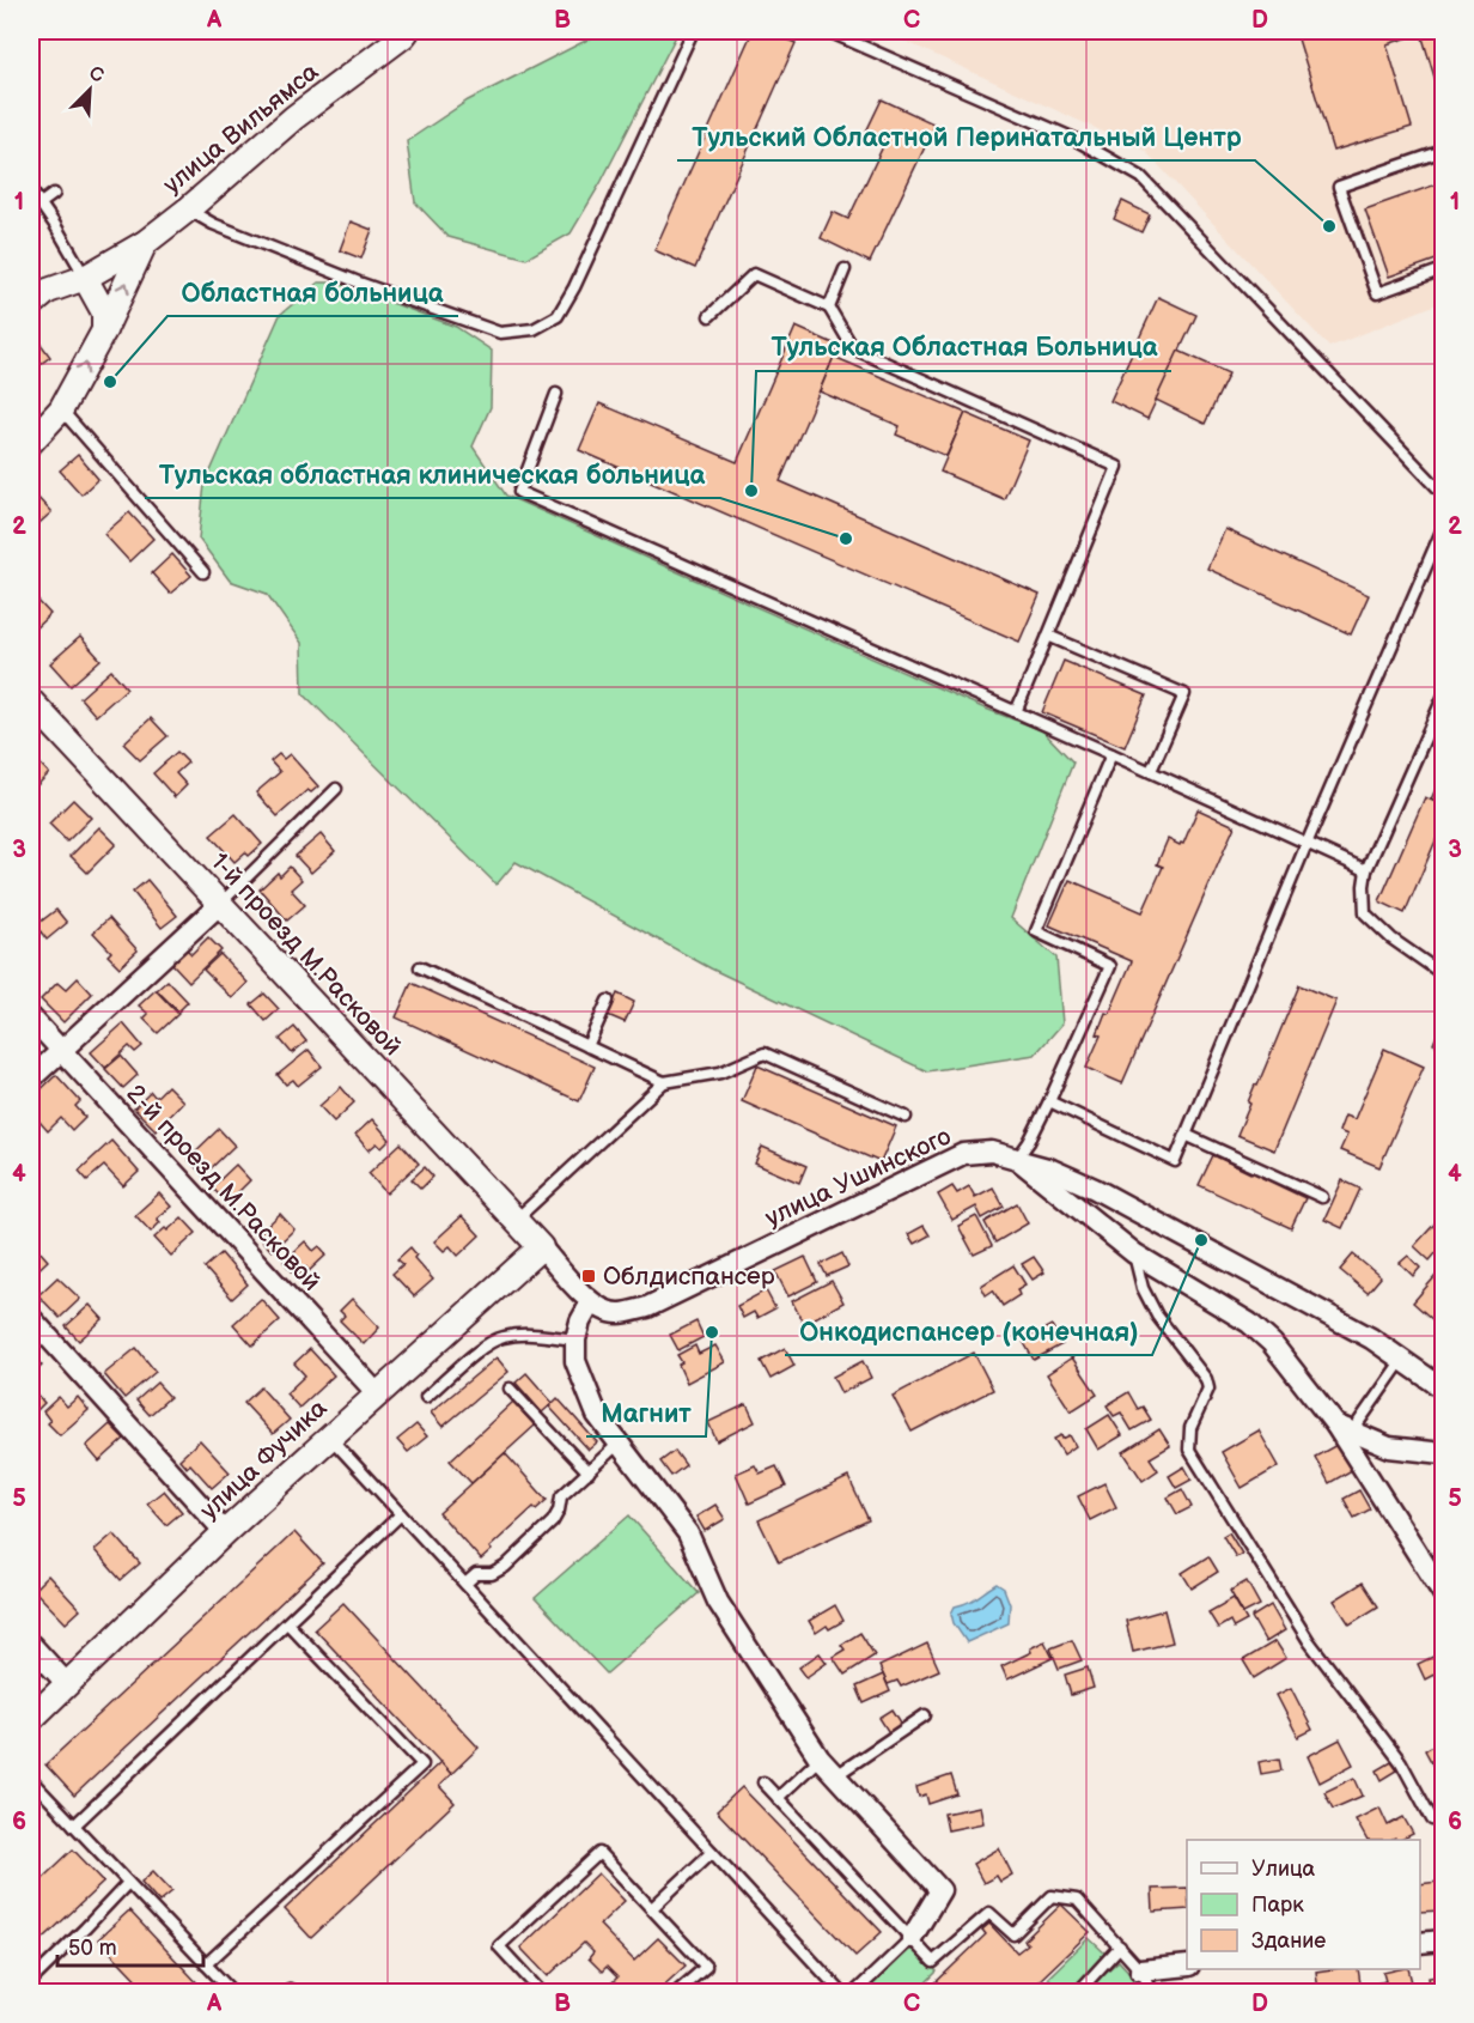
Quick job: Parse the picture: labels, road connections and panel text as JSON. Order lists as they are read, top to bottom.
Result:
{
  "streets": {
    "street": [
      "улица Вильямса",
      "1-й проезд М.Расковой",
      "улица Ушинского",
      "2-й проезд М.Расковой",
      "улица Фучика"
    ]
  },
  "crossings": [
    ["1-й проезд М.Расковой", "улица Фучика"],
    ["2-й проезд М.Расковой", "улица Фучика"]
  ],
  "places": {
    "other": [
      "Тульский Областной Перинатальный Центр",
      "Областная больница",
      "Тульская Областная Больница",
      "Тульская областная клиническая больница",
      "Онкодиспансер (конечная)",
      "Магнит"
    ],
    "transit": ["Облдиспансер"]
  },
  "legend": ["Улица", "Парк", "Здание"],
  "scale_bar": "50 m",
  "north": "top right",
  "grid": {
    "columns": [
      "A",
      "B",
      "C",
      "D"
    ],
    "rows": [
      "1",
      "2",
      "3",
      "4",
      "5",
      "6"
    ]
  }
}
